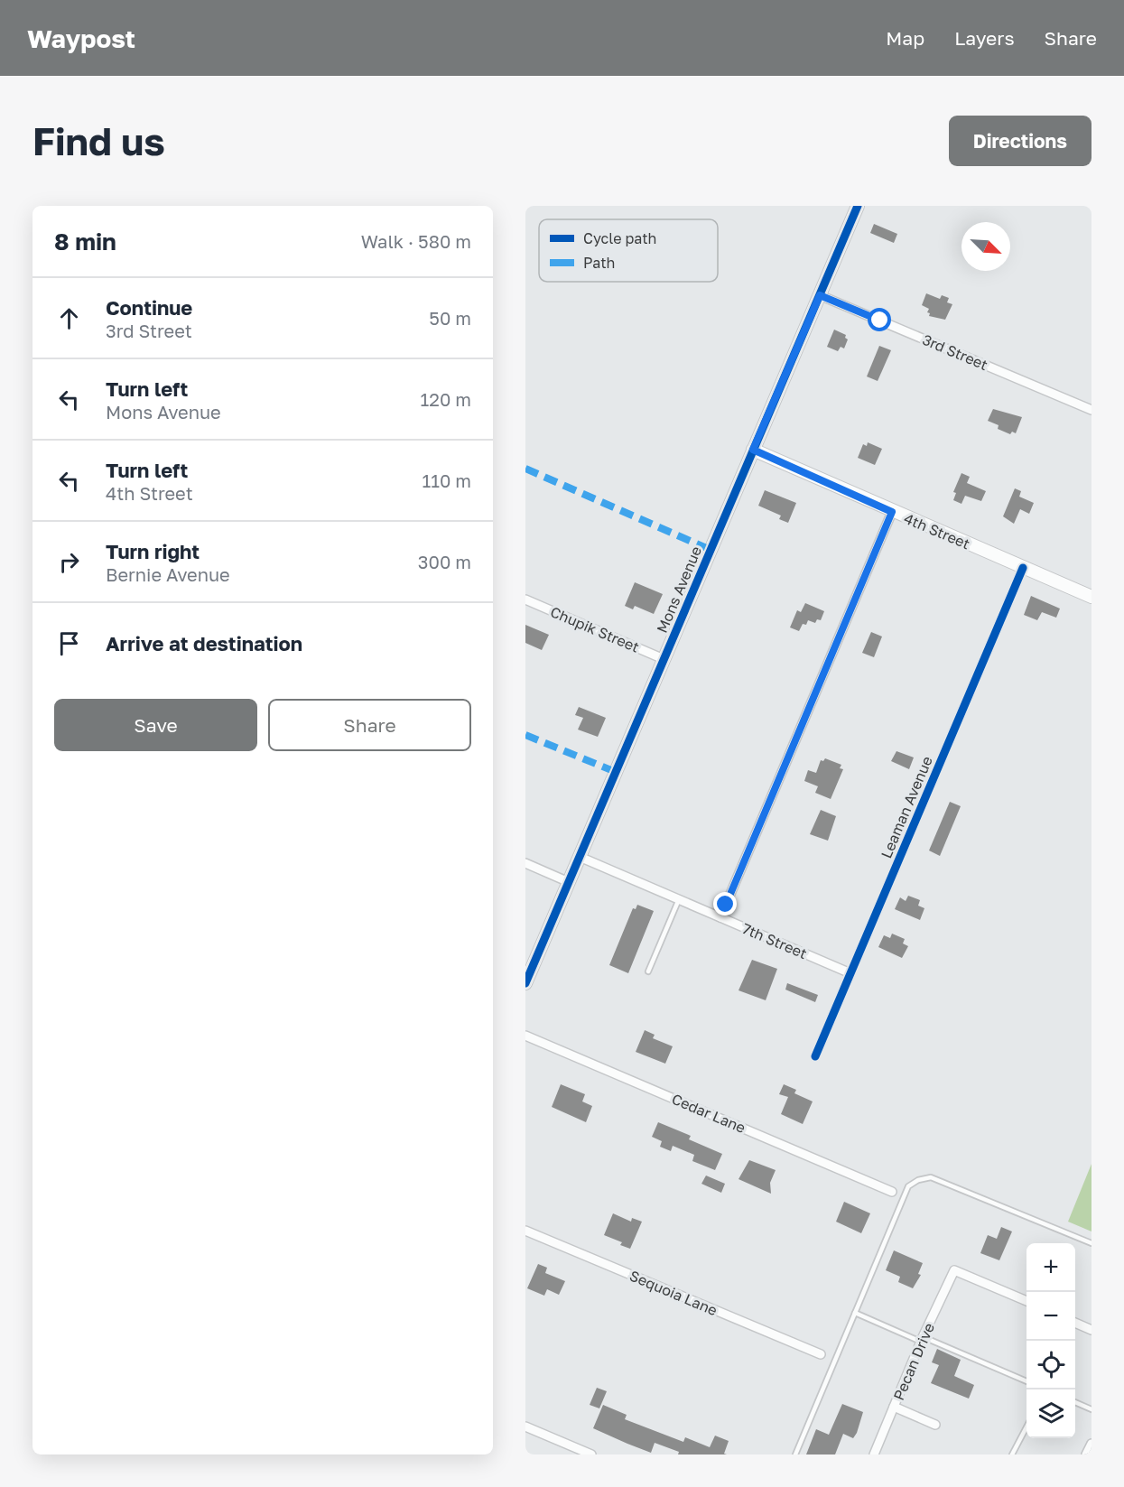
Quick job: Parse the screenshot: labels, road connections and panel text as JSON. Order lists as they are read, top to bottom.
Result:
{
  "streets": {
    "street": [
      "3rd Street",
      "4th Street",
      "Mons Avenue",
      "Chupik Street",
      "Leaman Avenue",
      "7th Street",
      "Cedar Lane",
      "Sequoia Lane",
      "Pecan Drive"
    ]
  },
  "crossings": [
    ["3rd Street", "Mons Avenue"],
    ["4th Street", "Mons Avenue"],
    ["4th Street", "Leaman Avenue"],
    ["Mons Avenue", "Chupik Street"],
    ["Mons Avenue", "7th Street"],
    ["Leaman Avenue", "7th Street"]
  ],
  "legend": ["Cycle path", "Path"],
  "north": "bottom right",
  "page": {
    "header": "Waypost",
    "nav": ["Map", "Layers", "Share"],
    "buttons": [
      "Directions",
      ["Save", "Share"]
    ],
    "title": "Find us",
    "heading": ["8 min", "Walk · 580 m"],
    "list": [
      ["Continue", "3rd Street", "50 m"],
      ["Turn left", "Mons Avenue", "120 m"],
      ["Turn left", "4th Street", "110 m"],
      ["Turn right", "Bernie Avenue", "300 m"],
      "Arrive at destination"
    ],
    "map_buttons": ["+", "−"]
  }
}
